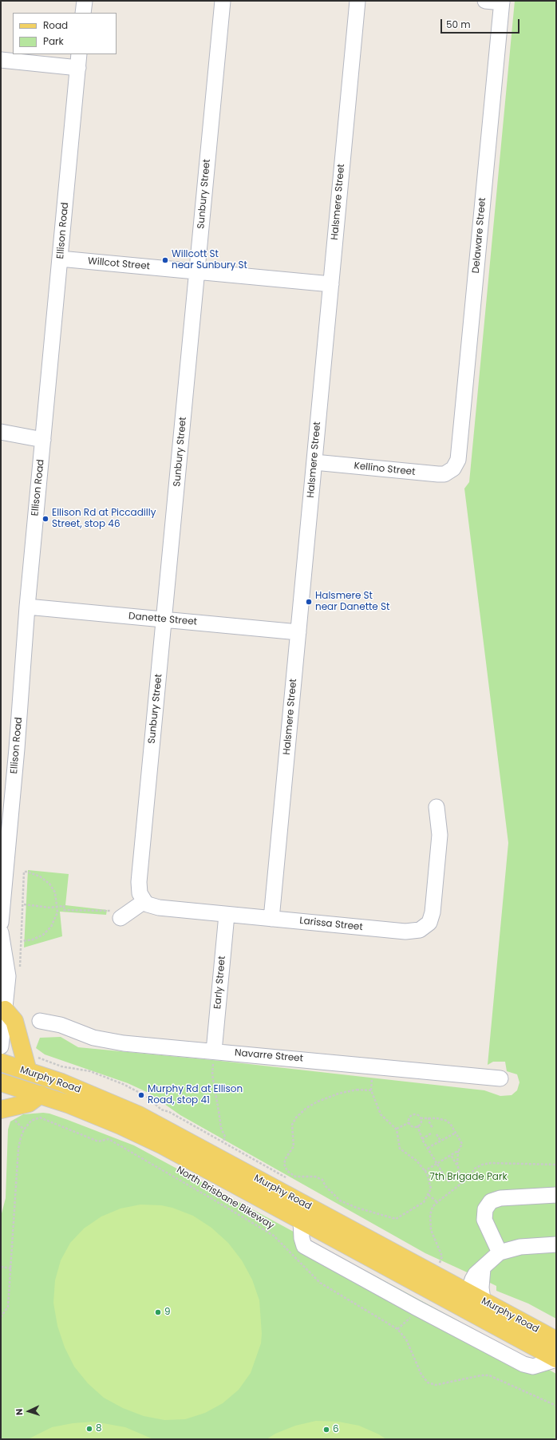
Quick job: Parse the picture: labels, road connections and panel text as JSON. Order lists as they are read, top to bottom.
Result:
{
  "streets": {
    "main road": ["Murphy Road"],
    "street": [
      "Sunbury Street",
      "Halsmere Street",
      "Ellison Road",
      "Delaware Street",
      "Willcot Street",
      "Kellino Street",
      "Danette Street",
      "Larissa Street",
      "Early Street",
      "Navarre Street"
    ],
    "path": ["North Brisbane Bikeway"]
  },
  "crossings": [
    ["Sunbury Street", "Willcot Street"],
    ["Sunbury Street", "Danette Street"],
    ["Sunbury Street", "Larissa Street"],
    ["Halsmere Street", "Willcot Street"],
    ["Halsmere Street", "Kellino Street"],
    ["Halsmere Street", "Danette Street"],
    ["Halsmere Street", "Larissa Street"],
    ["Ellison Road", "Willcot Street"],
    ["Ellison Road", "Danette Street"],
    ["Delaware Street", "Kellino Street"],
    ["Larissa Street", "Early Street"],
    ["Early Street", "Navarre Street"]
  ],
  "parks": ["7th Brigade Park"],
  "places": [
    "Willcott St near Sunbury St",
    "Ellison Rd at Piccadilly Street, stop 46",
    "Halsmere St near Danette St",
    "Murphy Rd at Ellison Road, stop 41",
    "9",
    "8",
    "6"
  ],
  "legend": ["Road", "Park"],
  "scale_bar": "50 m",
  "north": "left"
}
